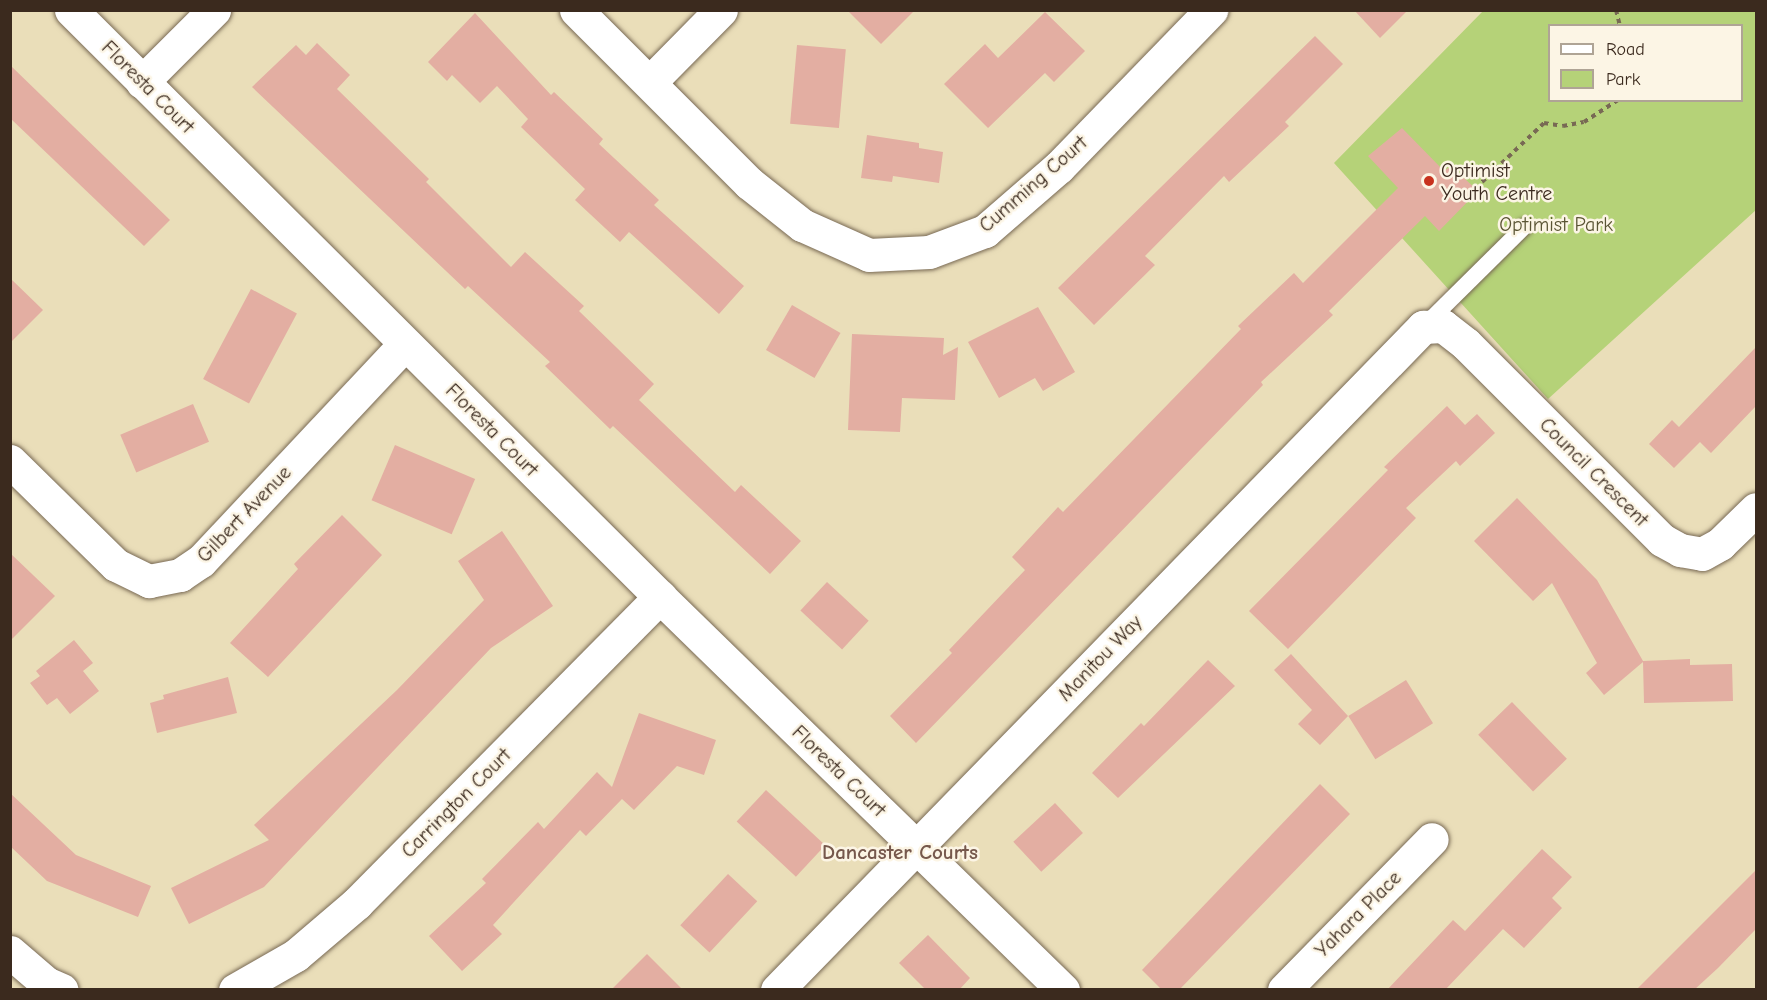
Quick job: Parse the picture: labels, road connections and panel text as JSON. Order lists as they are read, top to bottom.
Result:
{
  "streets": {
    "street": [
      "Floresta Court",
      "Cumming Court",
      "Council Crescent",
      "Gilbert Avenue",
      "Manitou Way",
      "Carrington Court",
      "Yahara Place"
    ]
  },
  "crossings": [
    ["Floresta Court", "Gilbert Avenue"],
    ["Floresta Court", "Manitou Way"],
    ["Floresta Court", "Carrington Court"],
    ["Council Crescent", "Manitou Way"]
  ],
  "districts": ["Dancaster Courts"],
  "parks": ["Optimist Park"],
  "places": ["Optimist Youth Centre"],
  "legend": ["Road", "Park"]
}
